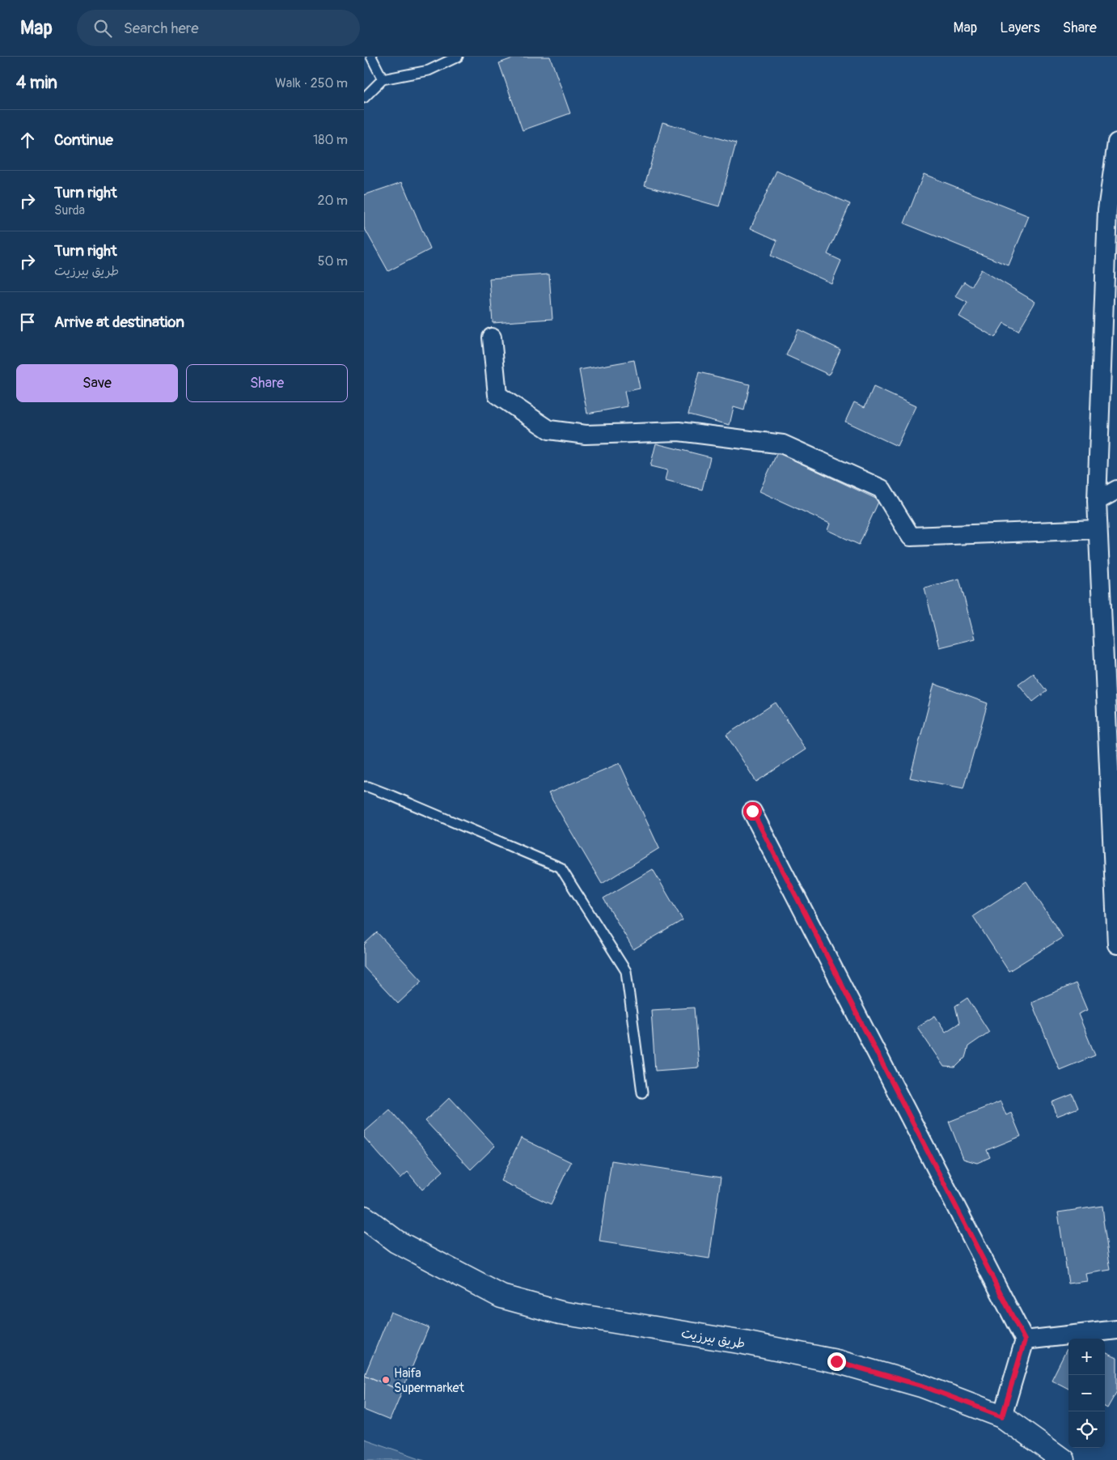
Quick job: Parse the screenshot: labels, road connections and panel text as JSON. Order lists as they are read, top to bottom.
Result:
{
  "streets": {
    "main road": ["طريق بيرزيت"]
  },
  "places": ["Haifa Supermarket"],
  "page": {
    "header": "Map",
    "search": "Search here",
    "nav": ["Map", "Layers", "Share"],
    "heading": ["4 min", "Walk · 250 m"],
    "list": [
      ["Continue", "180 m"],
      ["Turn right", "Surda", "20 m"],
      ["Turn right", "طريق بيرزيت", "50 m"],
      "Arrive at destination"
    ],
    "buttons": ["Save", "Share"],
    "map_buttons": ["+", "−"]
  }
}
